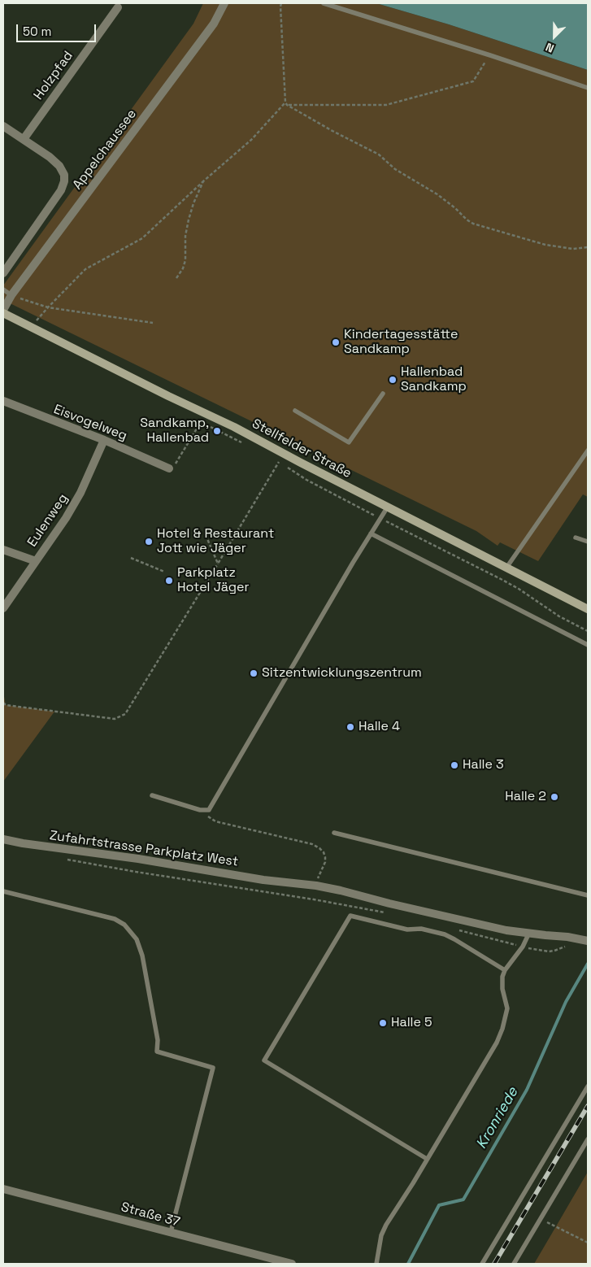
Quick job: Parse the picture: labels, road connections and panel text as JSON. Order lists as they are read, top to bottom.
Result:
{
  "streets": {
    "street": [
      "Holzpfad",
      "Appelchaussee",
      "Eisvogelweg",
      "Stellfelder Straße",
      "Eulenweg",
      "Zufahrtstrasse Parkplatz West",
      "Straße 37"
    ]
  },
  "crossings": [
    ["Eisvogelweg", "Eulenweg"]
  ],
  "water": ["Kronriede"],
  "places": [
    "Kindertagesstätte Sandkamp",
    "Hallenbad Sandkamp",
    "Sandkamp, Hallenbad",
    "Hotel & Restaurant Jott wie Jäger",
    "Parkplatz Hotel Jäger",
    "Sitzentwicklungszentrum",
    "Halle 4",
    "Halle 3",
    "Halle 2",
    "Halle 5"
  ],
  "scale_bar": "50 m",
  "north": "bottom left"
}
